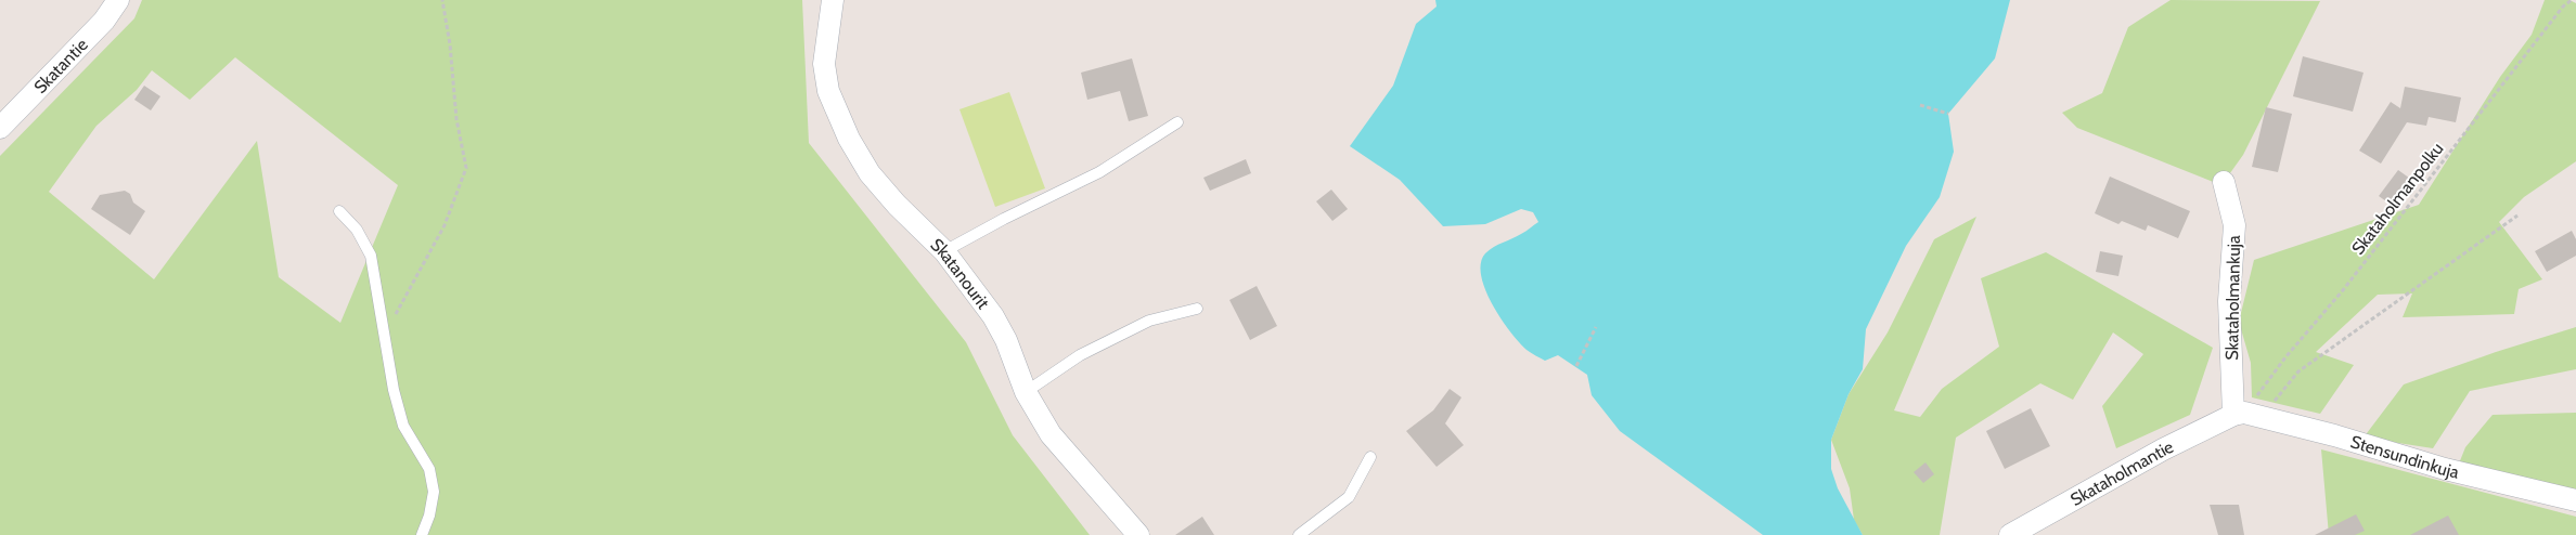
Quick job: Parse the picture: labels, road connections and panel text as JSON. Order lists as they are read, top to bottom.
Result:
{
  "streets": {
    "street": [
      "Skatantie",
      "Skatanourit",
      "Skataholmankuja",
      "Stensundinkuja",
      "Skataholmantie"
    ],
    "path": ["Skataholmanpolku"]
  },
  "crossings": [
    ["Skataholmanpolku", "Skataholmankuja"],
    ["Skataholmanpolku", "Stensundinkuja"],
    ["Skataholmanpolku", "Skataholmantie"],
    ["Skataholmankuja", "Stensundinkuja"],
    ["Skataholmankuja", "Skataholmantie"],
    ["Stensundinkuja", "Skataholmantie"]
  ]
}
